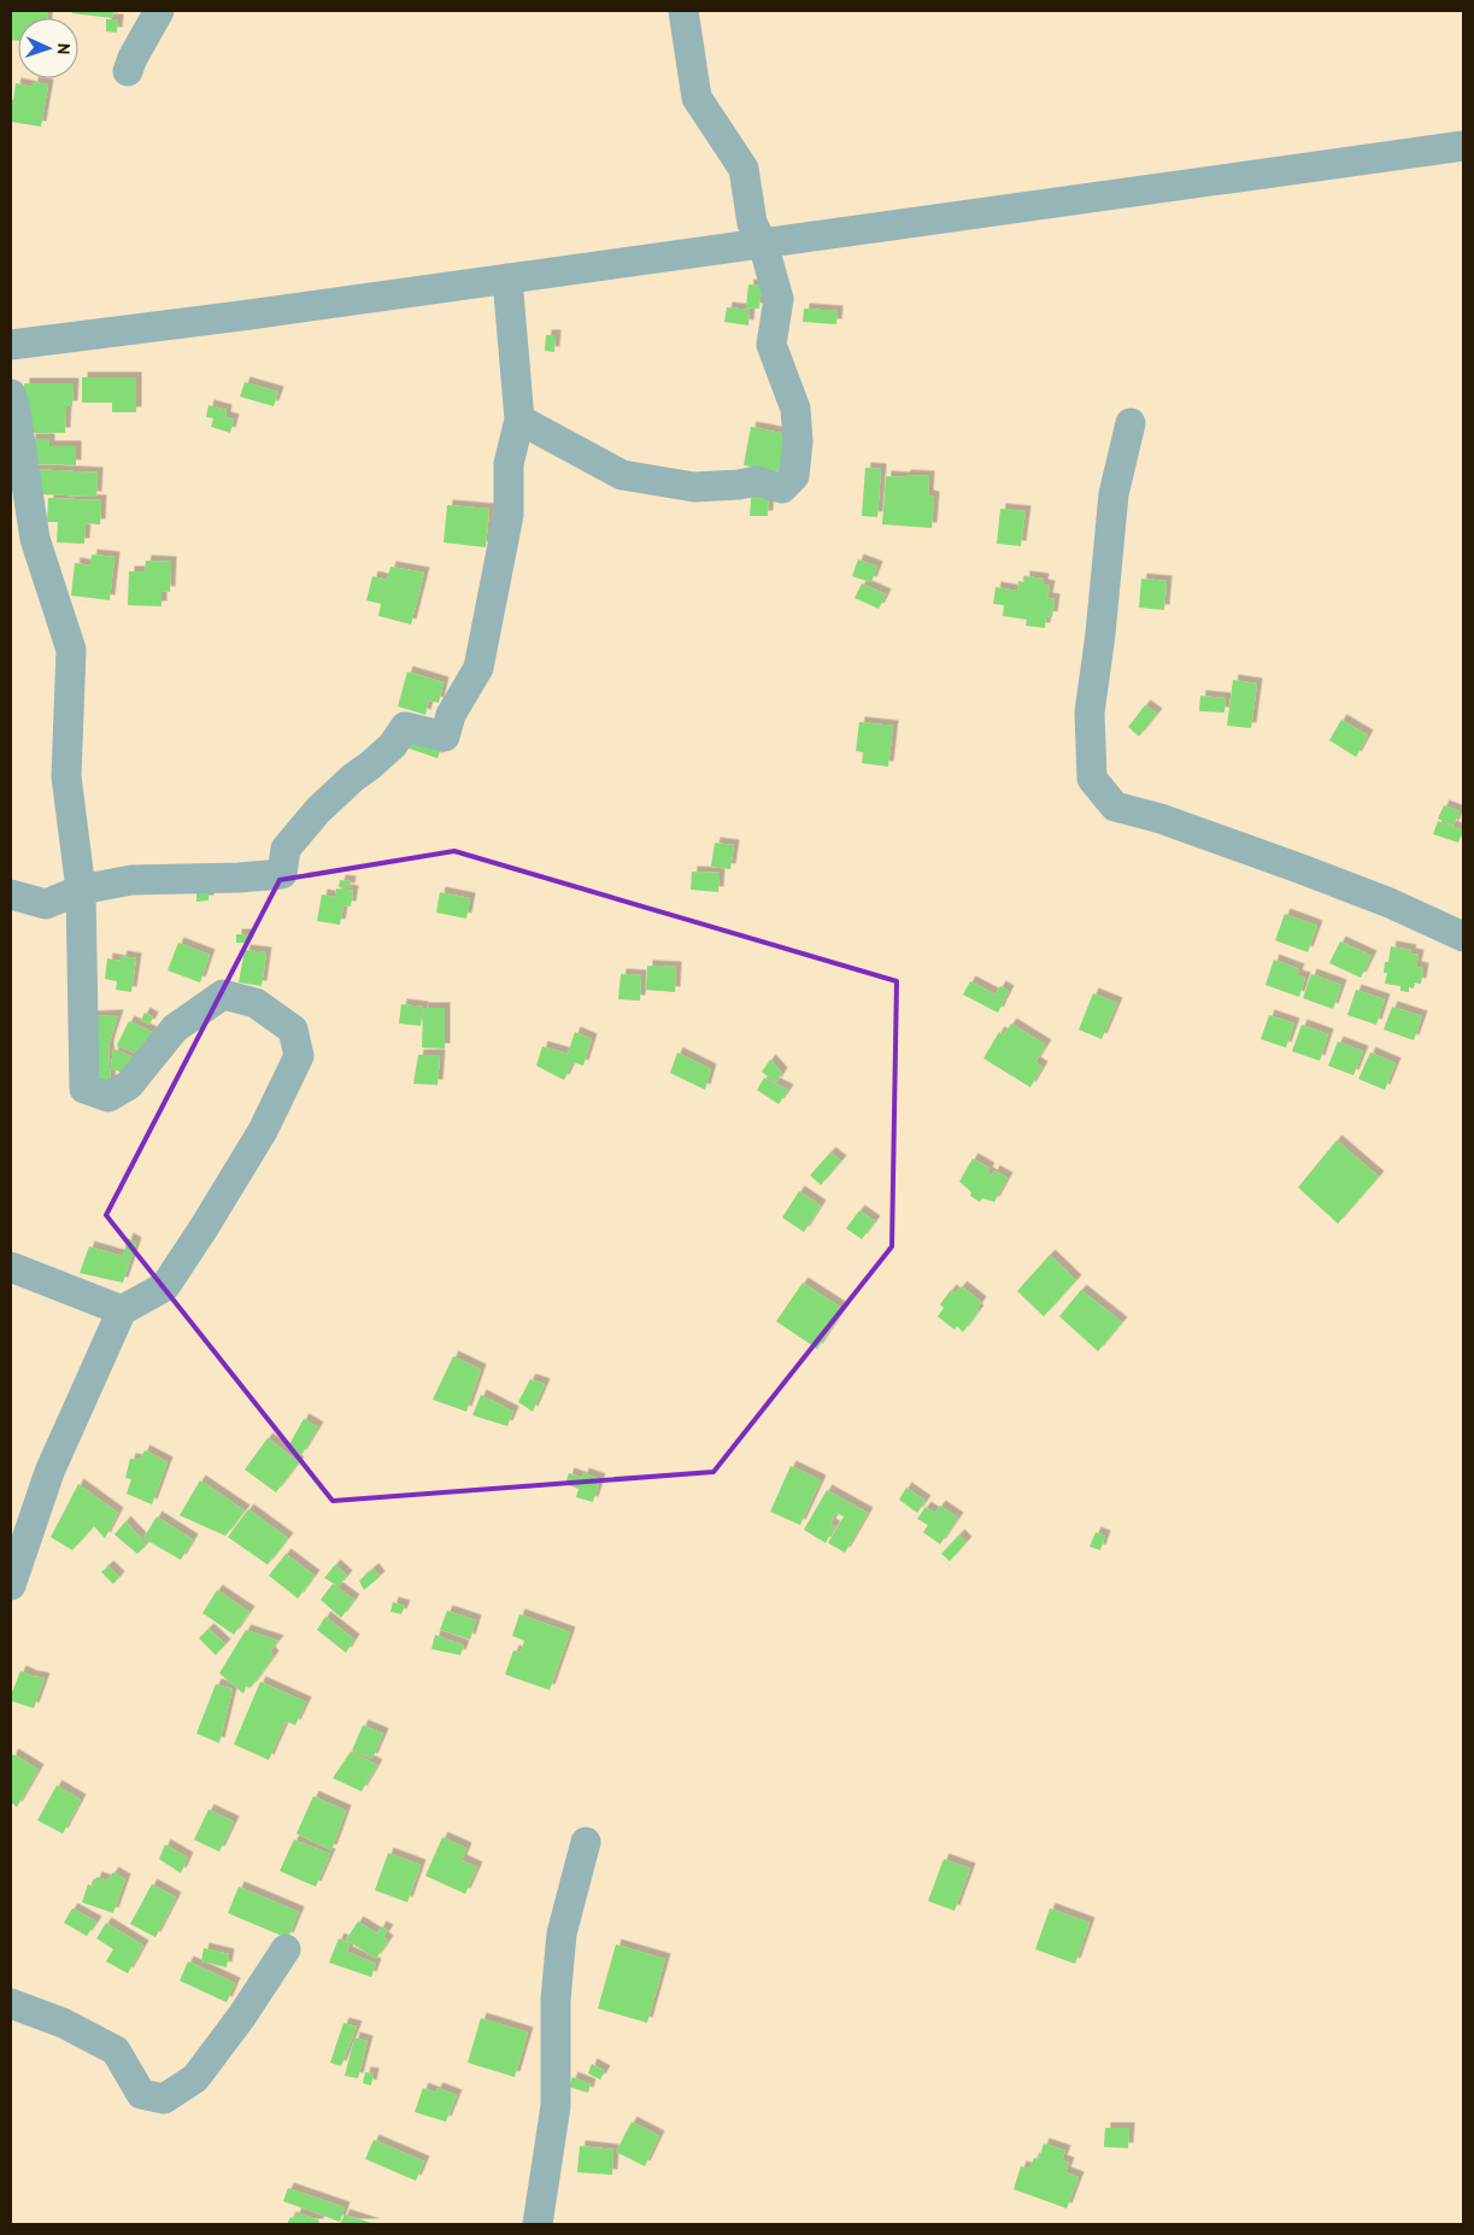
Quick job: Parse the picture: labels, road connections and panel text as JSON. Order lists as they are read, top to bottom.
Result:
{
  "north": "right"
}
